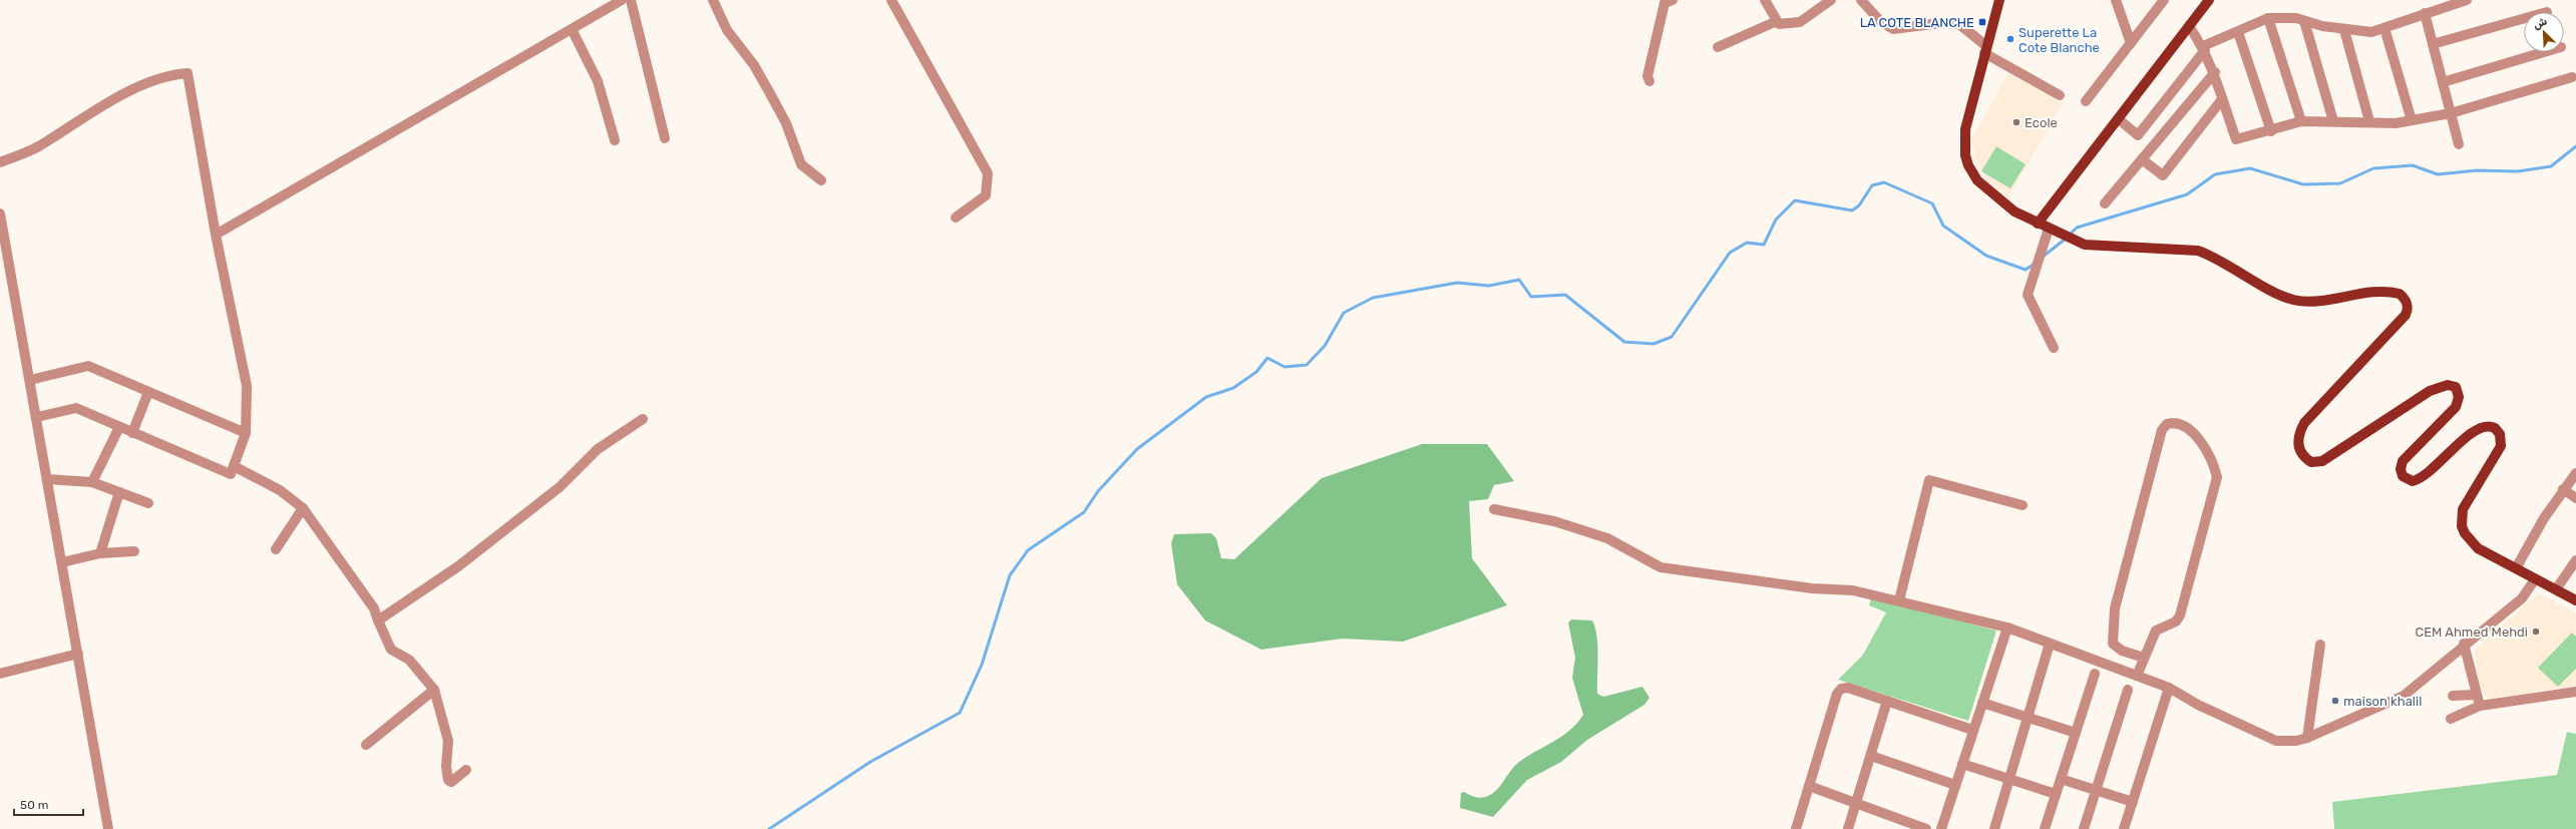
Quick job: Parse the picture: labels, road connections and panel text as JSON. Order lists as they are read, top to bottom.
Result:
{
  "places": {
    "transit": ["LA COTE BLANCHE"],
    "other": [
      "Superette La Cote Blanche",
      "Ecole",
      "CEM Ahmed Mehdi",
      "maison khalil"
    ]
  },
  "scale_bar": "50 m",
  "north": "top left"
}
